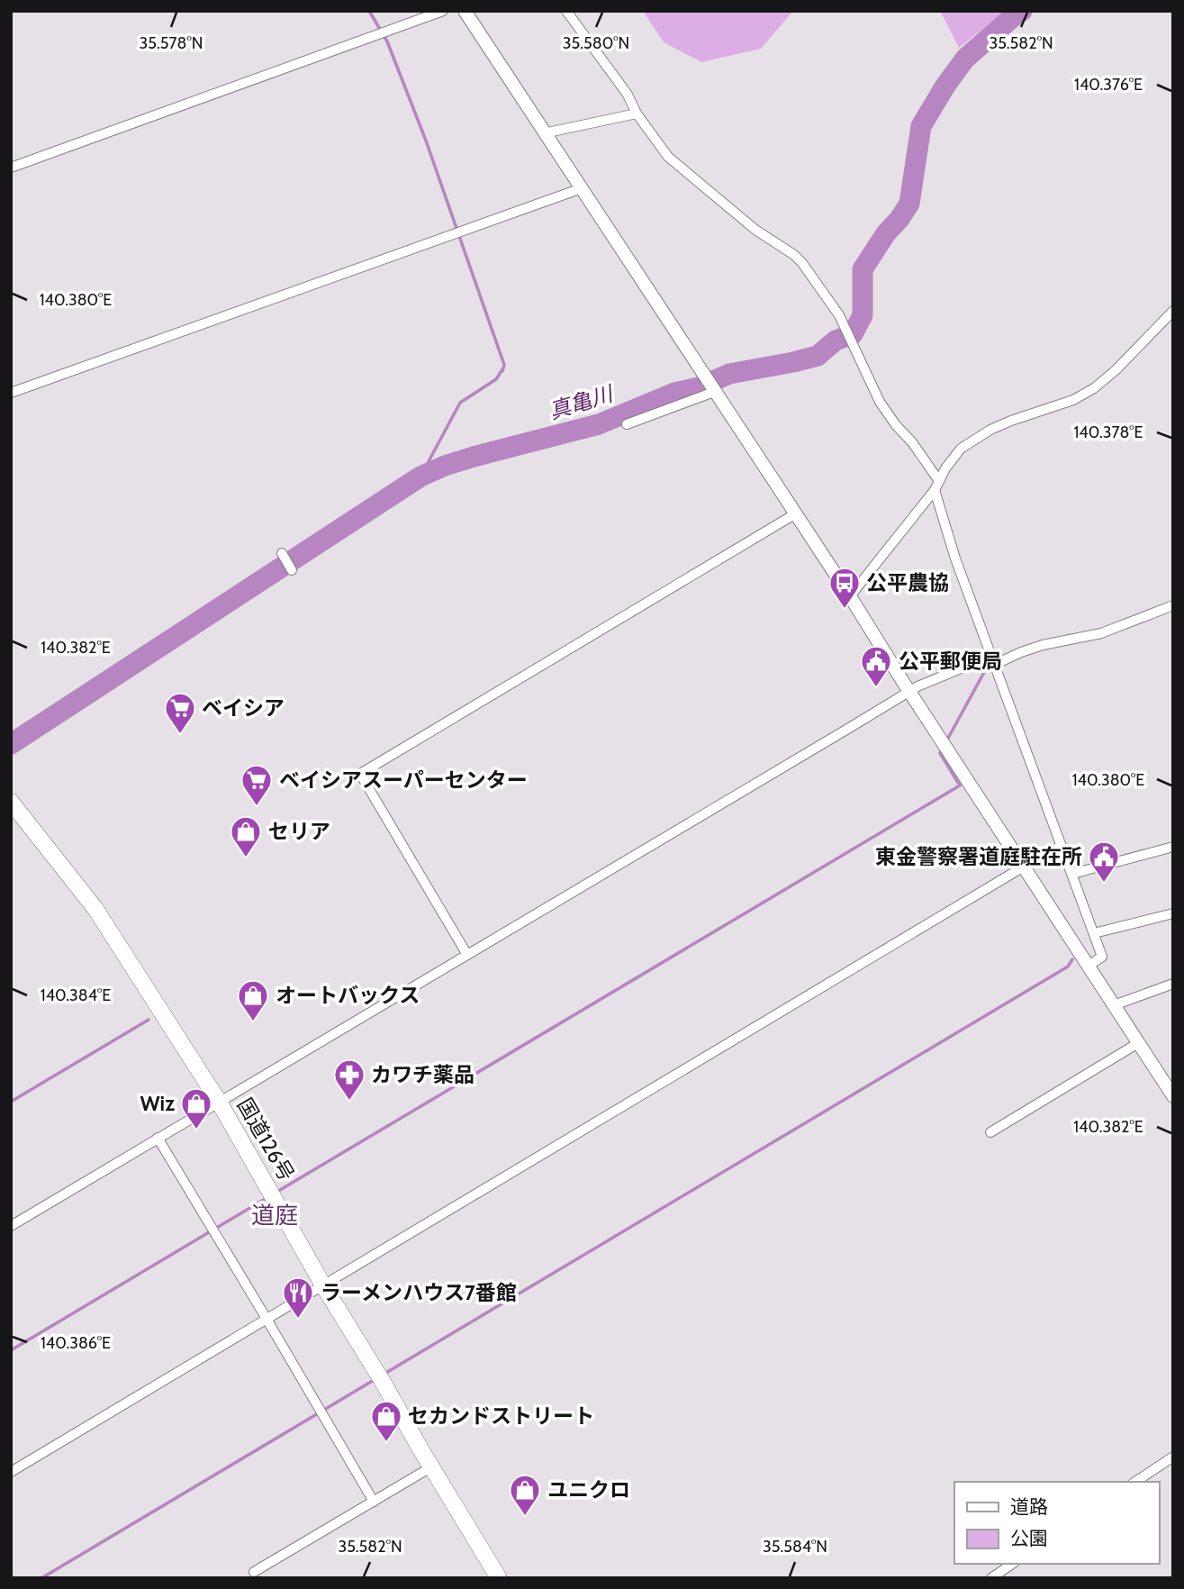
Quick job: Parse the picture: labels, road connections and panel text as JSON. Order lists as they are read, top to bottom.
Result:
{
  "streets": {
    "highway": ["国道126号"]
  },
  "districts": ["道庭"],
  "water": ["真亀川"],
  "places": {
    "bus stop": ["公平農協"],
    "public building": ["公平郵便局", "東金警察署道庭駐在所"],
    "supermarket": ["ベイシア", "ベイシアスーパーセンター"],
    "shop": [
      "セリア",
      "オートバックス",
      "Wiz",
      "セカンドストリート",
      "ユニクロ"
    ],
    "pharmacy": ["カワチ薬品"],
    "restaurant": ["ラーメンハウス7番館"]
  },
  "legend": ["道路", "公園"],
  "coordinates": [
    "35.578°N",
    "35.580°N",
    "35.582°N",
    "140.376°E",
    "140.380°E",
    "140.378°E",
    "140.382°E",
    "140.384°E",
    "140.386°E",
    "35.584°N"
  ]
}
